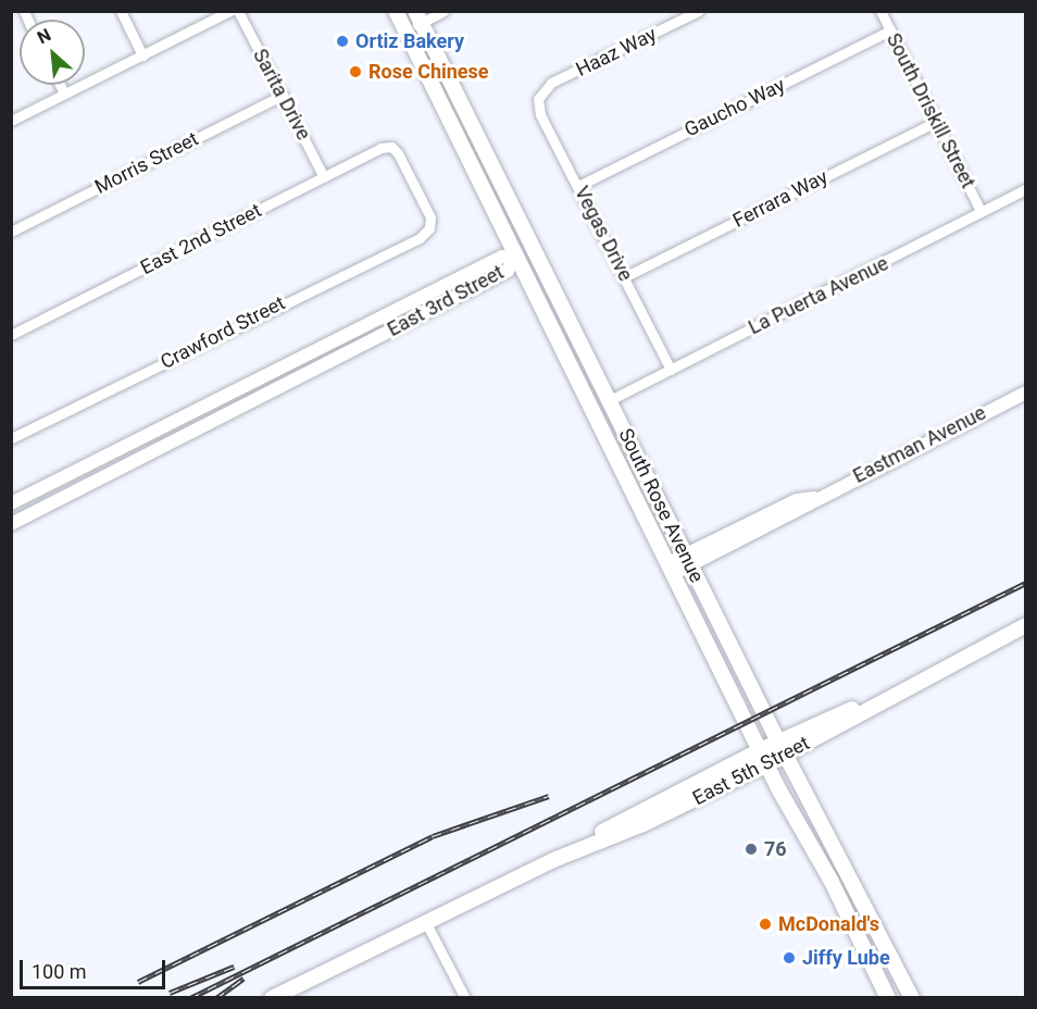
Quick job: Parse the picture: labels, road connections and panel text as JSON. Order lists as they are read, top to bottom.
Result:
{
  "streets": {
    "main road": ["South Rose Avenue", "East 5th Street"],
    "street": [
      "Haaz Way",
      "Sarita Drive",
      "Gaucho Way",
      "South Driskill Street",
      "Morris Street",
      "Ferrara Way",
      "Vegas Drive",
      "East 2nd Street",
      "La Puerta Avenue",
      "East 3rd Street",
      "Crawford Street",
      "Eastman Avenue"
    ]
  },
  "crossings": [
    ["Haaz Way", "Vegas Drive"],
    ["Sarita Drive", "Morris Street"],
    ["Sarita Drive", "East 2nd Street"],
    ["Gaucho Way", "South Driskill Street"],
    ["Gaucho Way", "Vegas Drive"],
    ["South Driskill Street", "Ferrara Way"],
    ["South Driskill Street", "La Puerta Avenue"],
    ["Ferrara Way", "Vegas Drive"],
    ["Vegas Drive", "La Puerta Avenue"],
    ["East 2nd Street", "Crawford Street"],
    ["La Puerta Avenue", "South Rose Avenue"],
    ["East 3rd Street", "South Rose Avenue"],
    ["Eastman Avenue", "South Rose Avenue"],
    ["South Rose Avenue", "East 5th Street"]
  ],
  "places": [
    "Ortiz Bakery",
    "Rose Chinese",
    "76",
    "McDonald's",
    "Jiffy Lube"
  ],
  "scale_bar": "100 m",
  "north": "top left"
}
